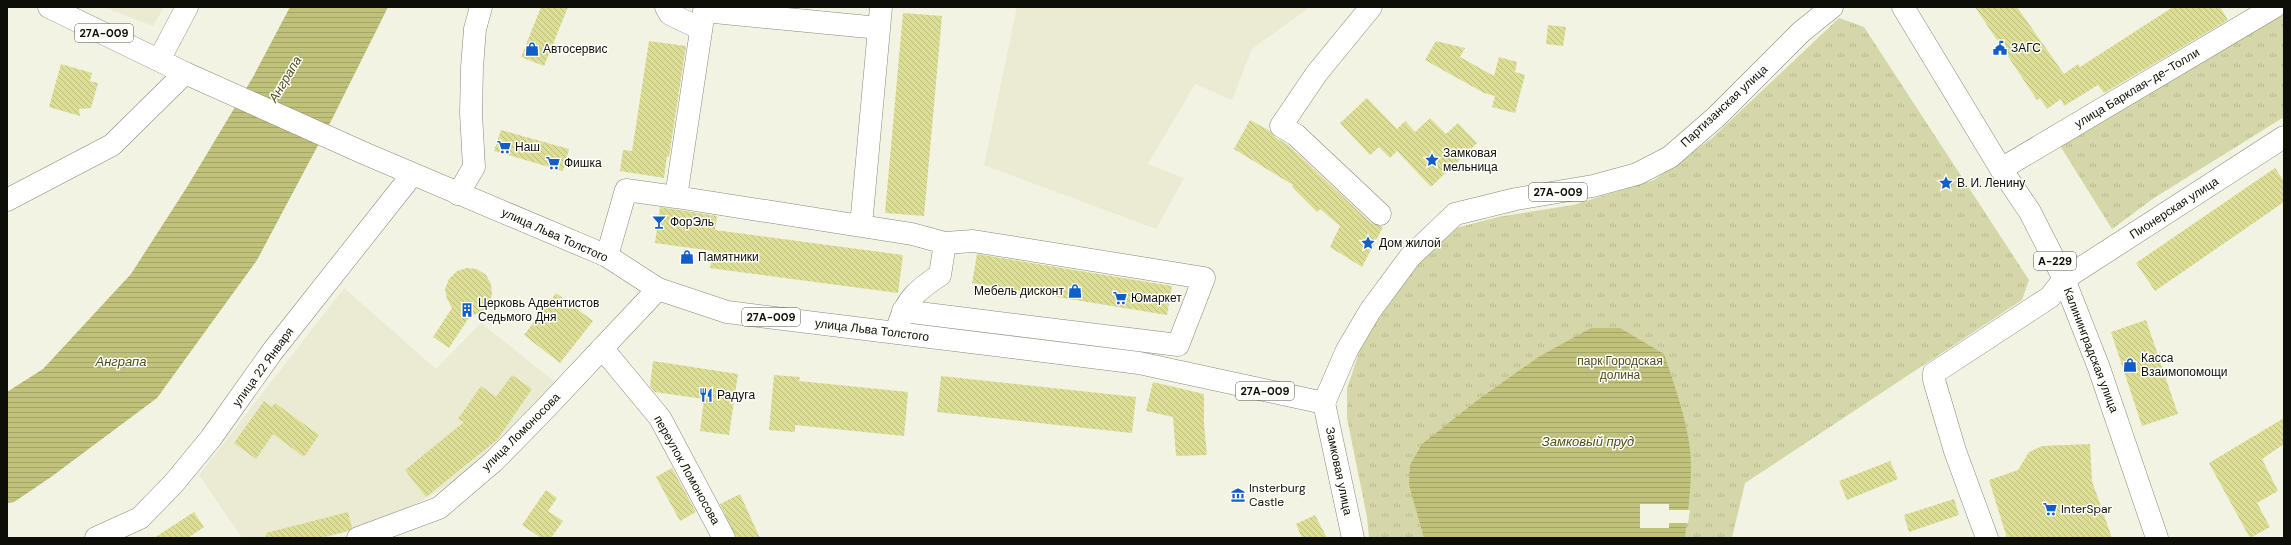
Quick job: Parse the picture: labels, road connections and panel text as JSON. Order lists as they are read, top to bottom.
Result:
{
  "streets": {
    "main road": [
      "27А-009",
      "улица Барклая-де-Толли",
      "Партизанская улица",
      "Пионерская улица",
      "улица Льва Толстого",
      "А-229",
      "Калининградская улица",
      "улица 22 Января",
      "улица Ломоносова",
      "переулок Ломоносова",
      "Замковая улица"
    ]
  },
  "crossings": [
    ["27А-009", "улица Льва Толстого"],
    ["улица Барклая-де-Толли", "Калининградская улица"],
    ["Партизанская улица", "улица Льва Толстого"],
    ["Партизанская улица", "Замковая улица"],
    ["Пионерская улица", "Калининградская улица"],
    ["улица Льва Толстого", "улица 22 Января"],
    ["улица Льва Толстого", "улица Ломоносова"],
    ["улица Льва Толстого", "Замковая улица"],
    ["улица Ломоносова", "переулок Ломоносова"]
  ],
  "water": ["Анграпа", "Замковый пруд"],
  "parks": ["парк Городская долина"],
  "places": {
    "public building": ["ЗАГС"],
    "shop": [
      "Автосервис",
      "Памятники",
      "Мебель дисконт",
      "Касса Взаимопомощи"
    ],
    "supermarket": [
      "Наш",
      "Фишка",
      "Юмаркет",
      "InterSpar"
    ],
    "place": ["Замковая мельница", "В. И. Ленину", "Дом жилой"],
    "bar": ["ФорЭль"],
    "building": ["Церковь Адвентистов Седьмого Дня"],
    "restaurant": ["Радуга"],
    "museum": ["Insterburg Castle"]
  }
}
